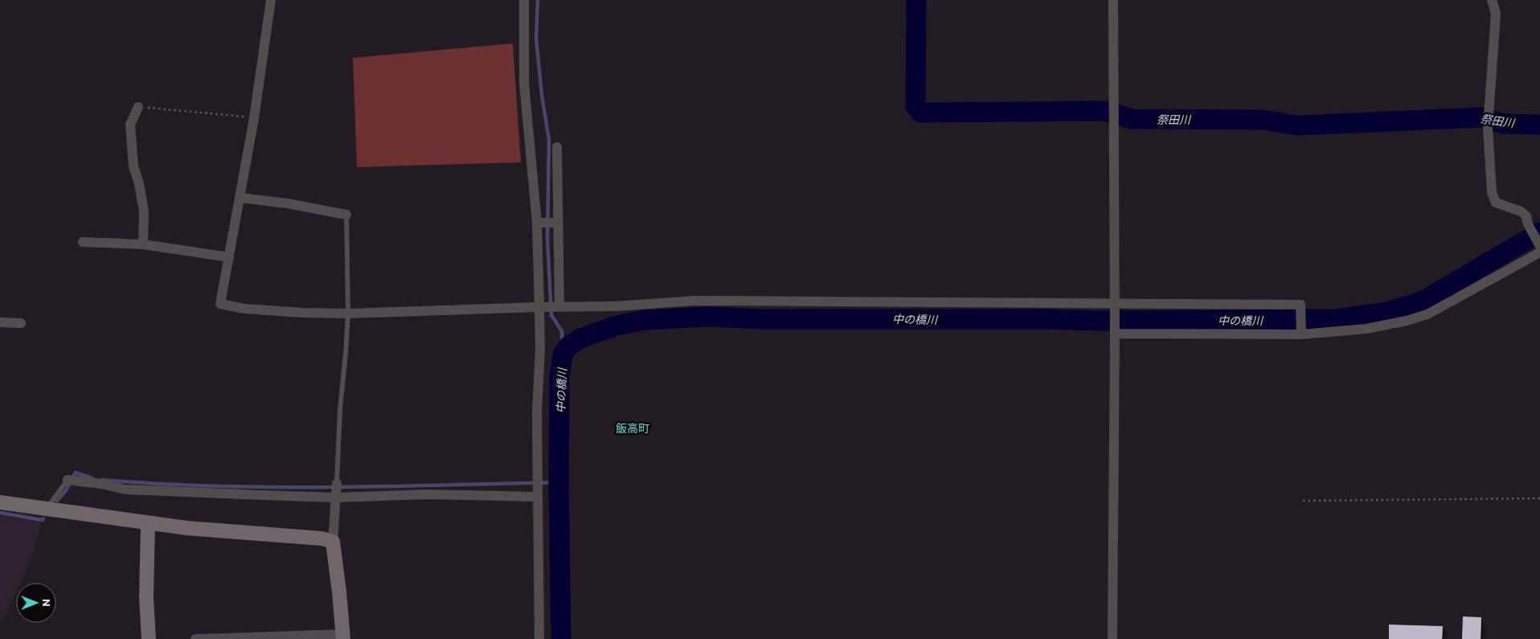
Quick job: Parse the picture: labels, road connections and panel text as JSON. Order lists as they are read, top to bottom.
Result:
{
  "districts": ["飯高町"],
  "water": ["祭田川", "中の橋川"],
  "north": "right"
}
